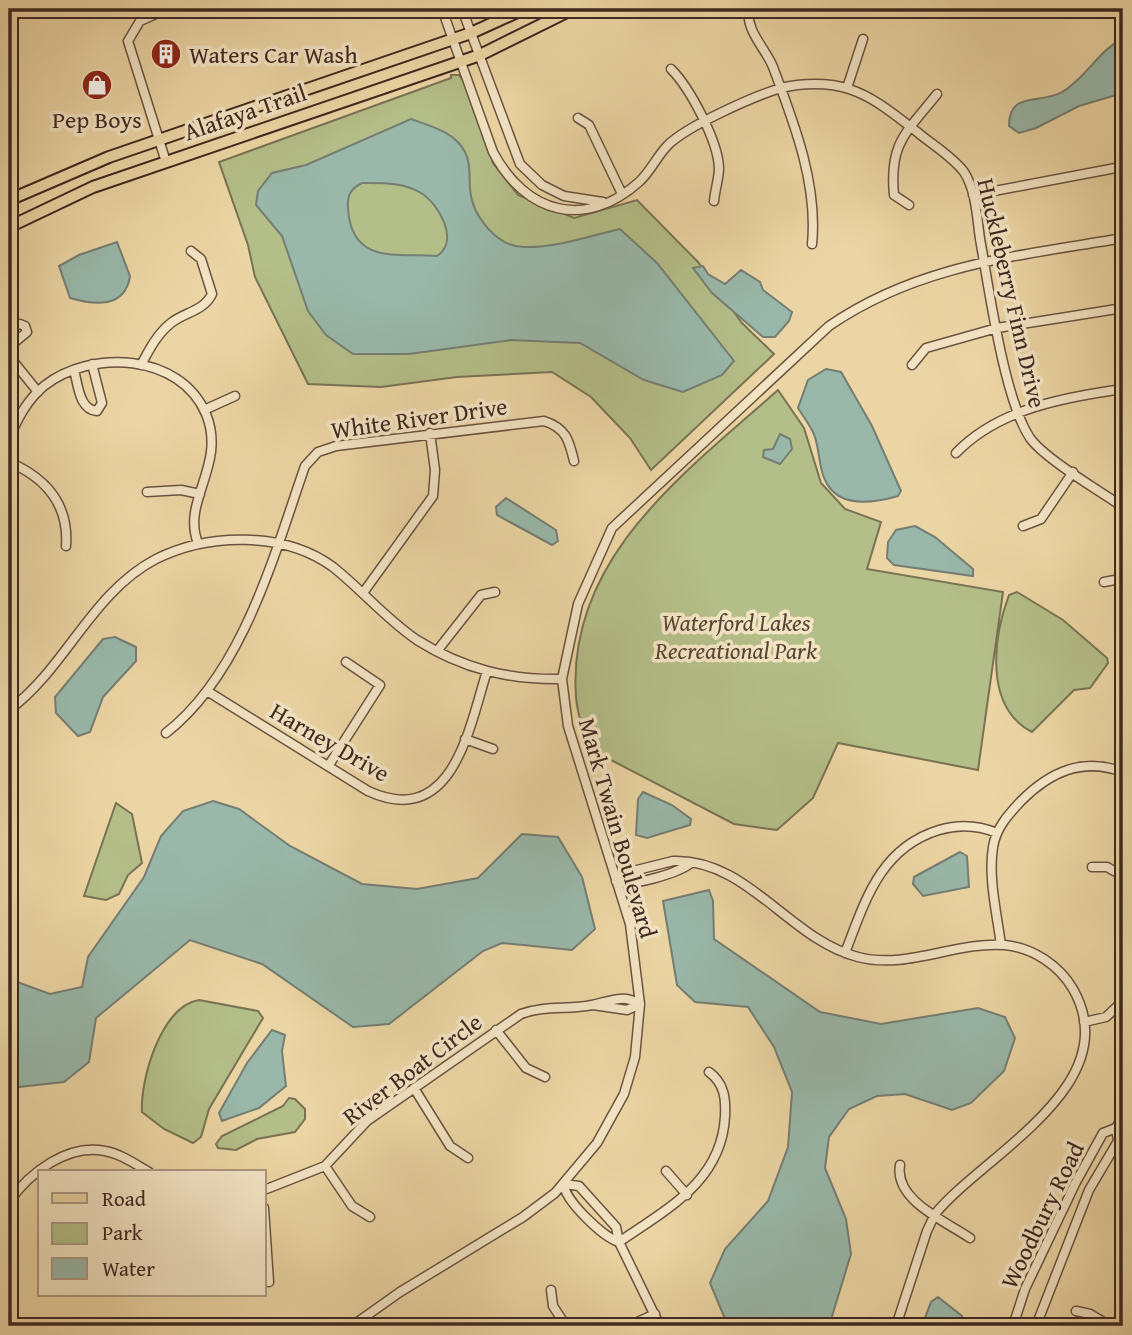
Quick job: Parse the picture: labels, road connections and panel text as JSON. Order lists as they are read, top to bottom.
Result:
{
  "streets": {
    "main road": ["Alafaya Trail"],
    "street": [
      "Huckleberry Finn Drive",
      "White River Drive",
      "Harney Drive",
      "Mark Twain Boulevard",
      "River Boat Circle",
      "Woodbury Road"
    ]
  },
  "crossings": [
    ["Alafaya Trail", "Huckleberry Finn Drive"],
    ["Huckleberry Finn Drive", "Mark Twain Boulevard"],
    ["White River Drive", "Harney Drive"],
    ["Mark Twain Boulevard", "River Boat Circle"]
  ],
  "parks": ["Waterford Lakes Recreational Park"],
  "places": {
    "building": ["Waters Car Wash"],
    "shop": ["Pep Boys"]
  },
  "legend": ["Road", "Park", "Water"]
}
